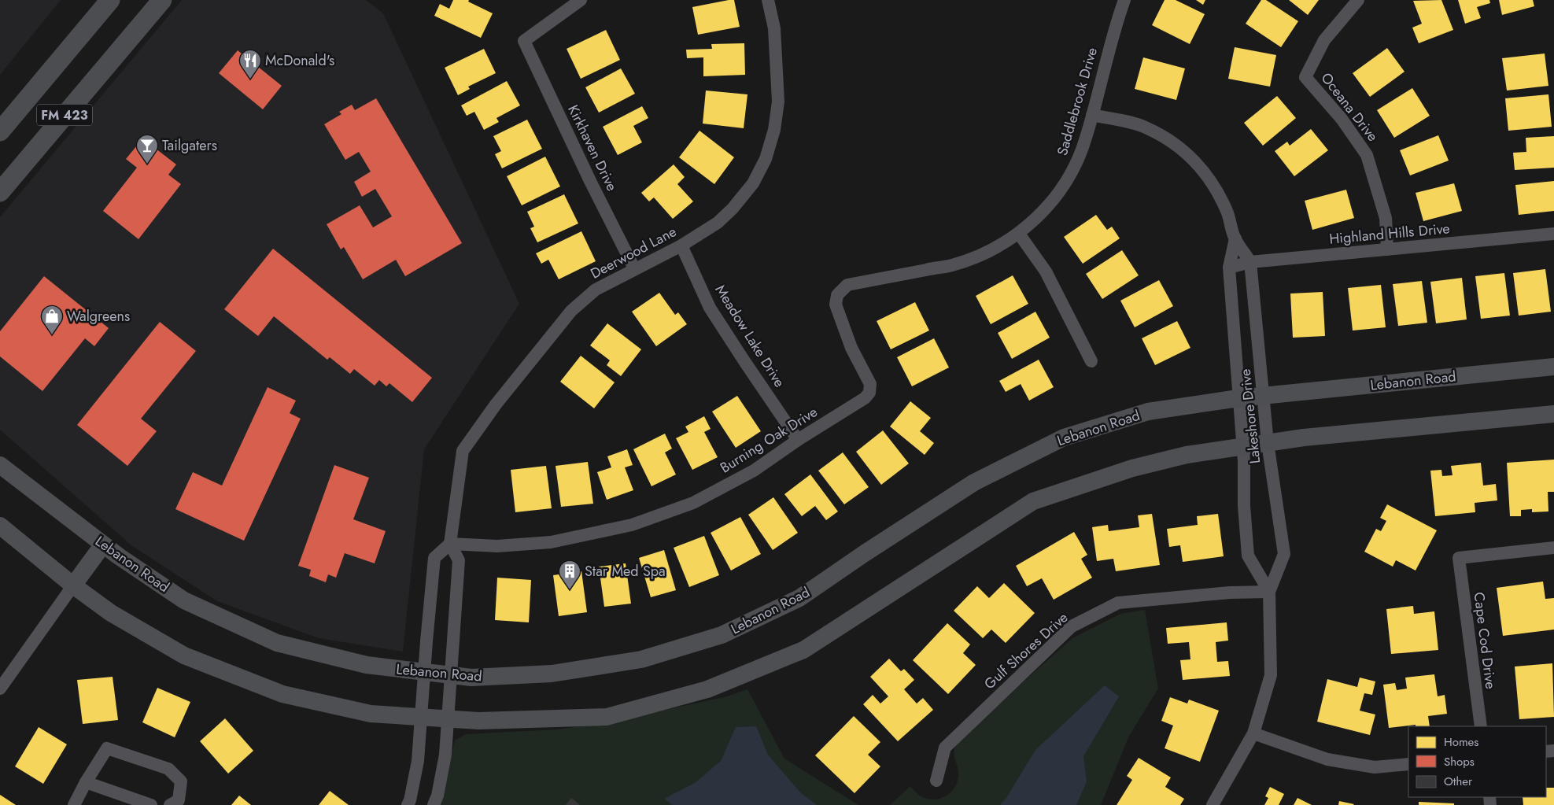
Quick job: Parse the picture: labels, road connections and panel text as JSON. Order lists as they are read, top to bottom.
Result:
{
  "streets": {
    "main road": ["FM 423", "Lebanon Road"],
    "street": [
      "Saddlebrook Drive",
      "Oceana Drive",
      "Kirkhaven Drive",
      "Highland Hills Drive",
      "Deerwood Lane",
      "Meadow Lake Drive",
      "Lakeshore Drive",
      "Burning Oak Drive",
      "Cape Cod Drive",
      "Gulf Shores Drive"
    ]
  },
  "crossings": [
    ["Saddlebrook Drive", "Lakeshore Drive"],
    ["Saddlebrook Drive", "Burning Oak Drive"],
    ["Oceana Drive", "Highland Hills Drive"],
    ["Kirkhaven Drive", "Deerwood Lane"],
    ["Highland Hills Drive", "Lakeshore Drive"],
    ["Deerwood Lane", "Meadow Lake Drive"],
    ["Deerwood Lane", "Burning Oak Drive"],
    ["Meadow Lake Drive", "Burning Oak Drive"],
    ["Lebanon Road", "Lakeshore Drive"],
    ["Lakeshore Drive", "Gulf Shores Drive"]
  ],
  "places": {
    "restaurant": ["McDonald's"],
    "bar": ["Tailgaters"],
    "shop": ["Walgreens"],
    "building": ["Star Med Spa"]
  },
  "legend": ["Homes", "Shops", "Other"]
}
